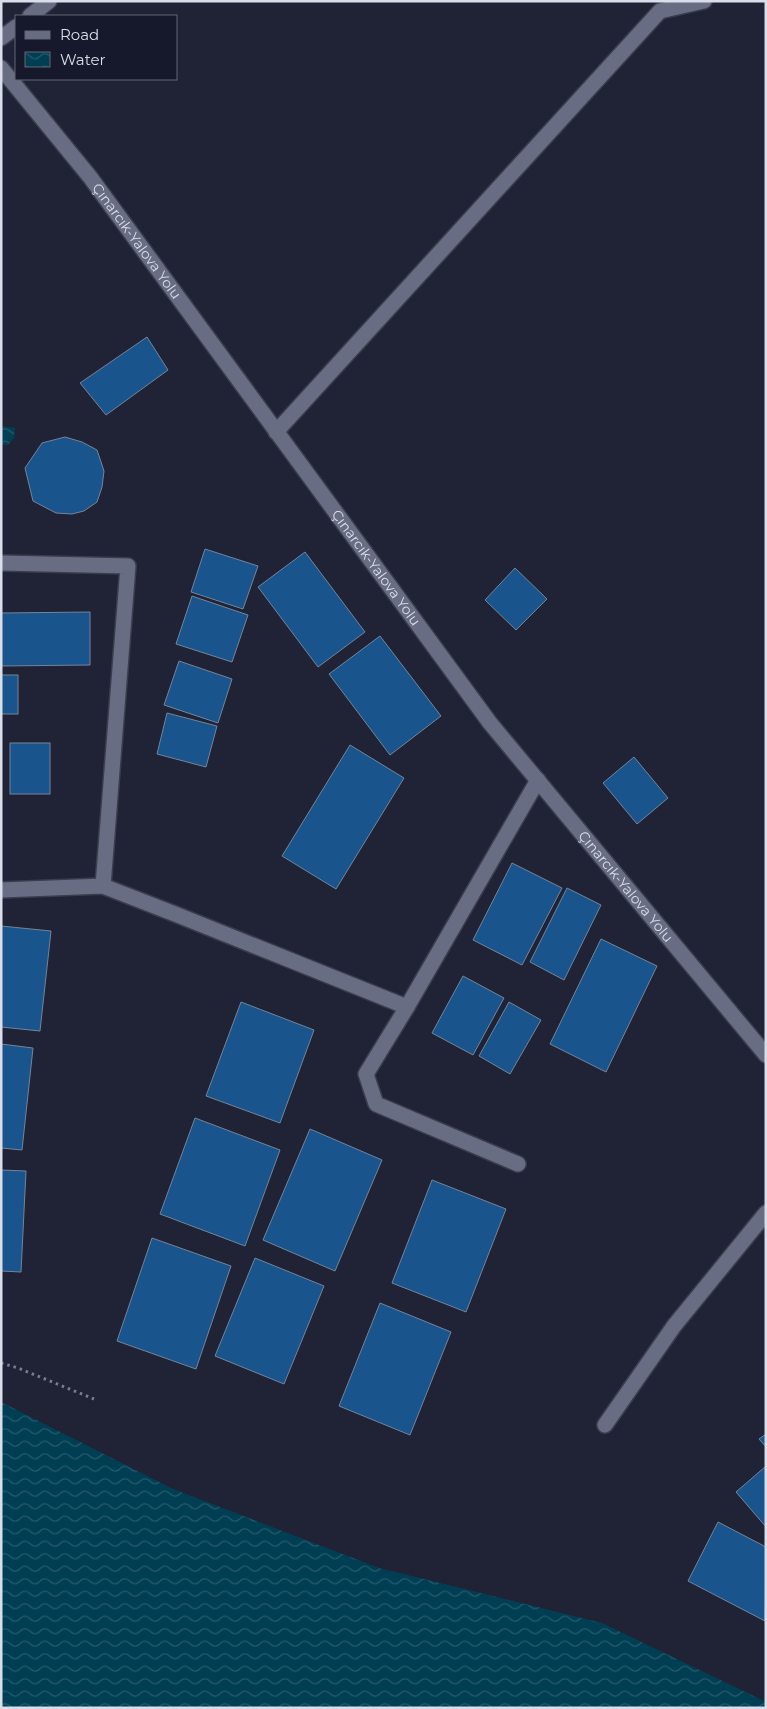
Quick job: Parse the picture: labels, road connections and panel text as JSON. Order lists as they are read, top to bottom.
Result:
{
  "streets": {
    "street": ["Çınarcık-Yalova Yolu"]
  },
  "legend": ["Road", "Water"]
}
